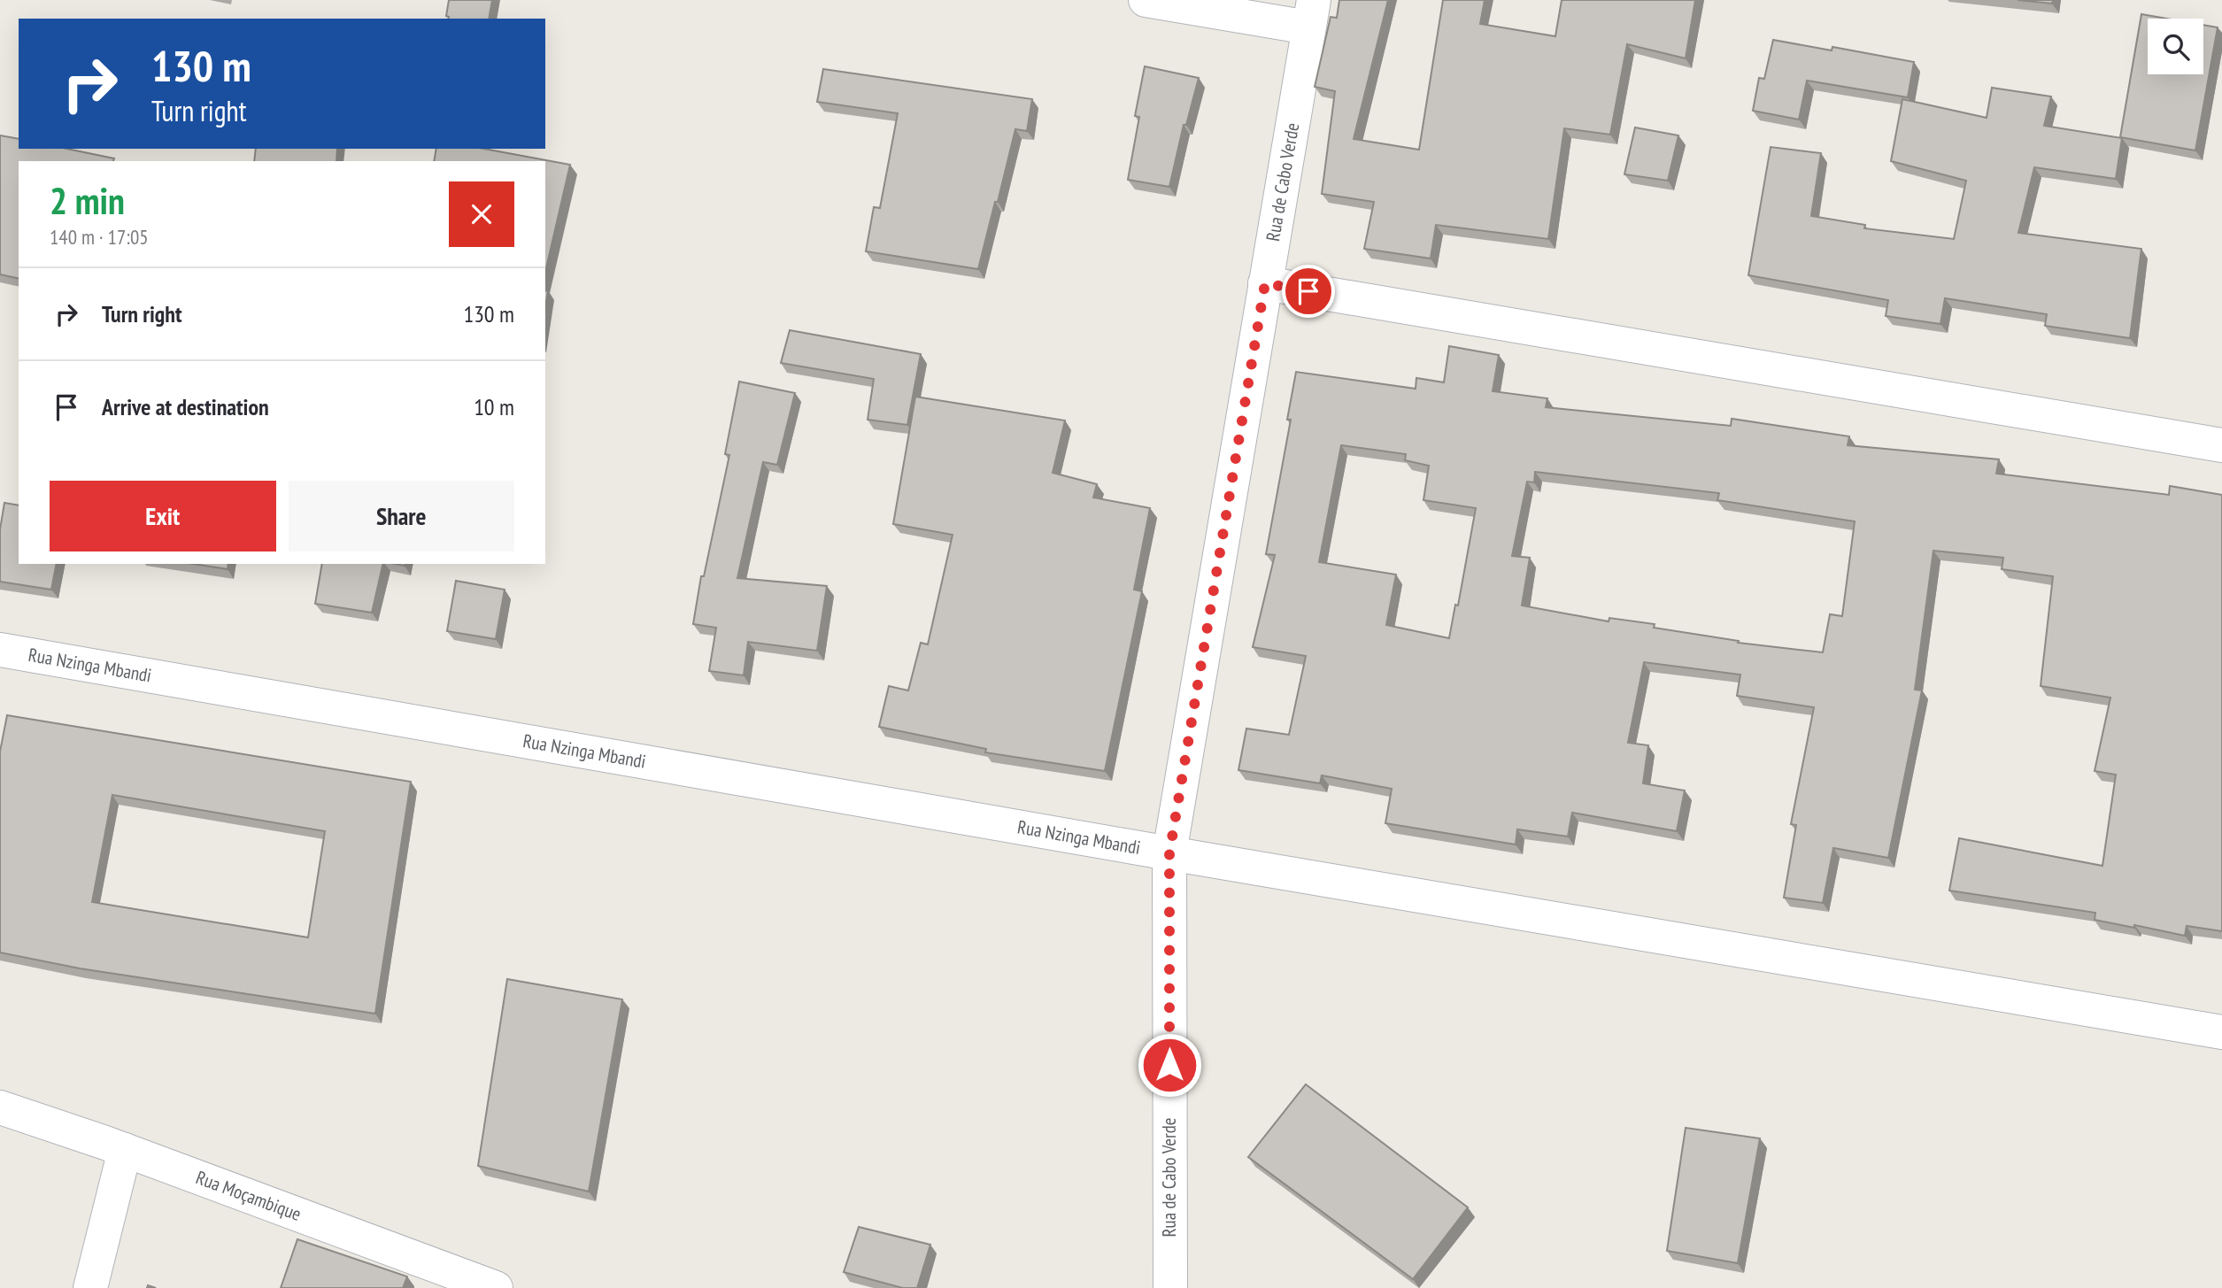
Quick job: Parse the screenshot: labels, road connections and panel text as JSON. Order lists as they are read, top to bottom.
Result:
{
  "streets": {
    "street": ["Rua de Cabo Verde", "Rua Nzinga Mbandi", "Rua Moçambique"]
  },
  "crossings": [
    ["Rua de Cabo Verde", "Rua Nzinga Mbandi"]
  ],
  "page": {
    "turn": ["130 m", "Turn right"],
    "heading": ["2 min", "140 m · 17:05"],
    "list": [
      {
        "name": "Turn right",
        "value": "130 m"
      },
      {
        "name": "Arrive at destination",
        "value": "10 m"
      }
    ],
    "buttons": ["Exit", "Share"]
  }
}
